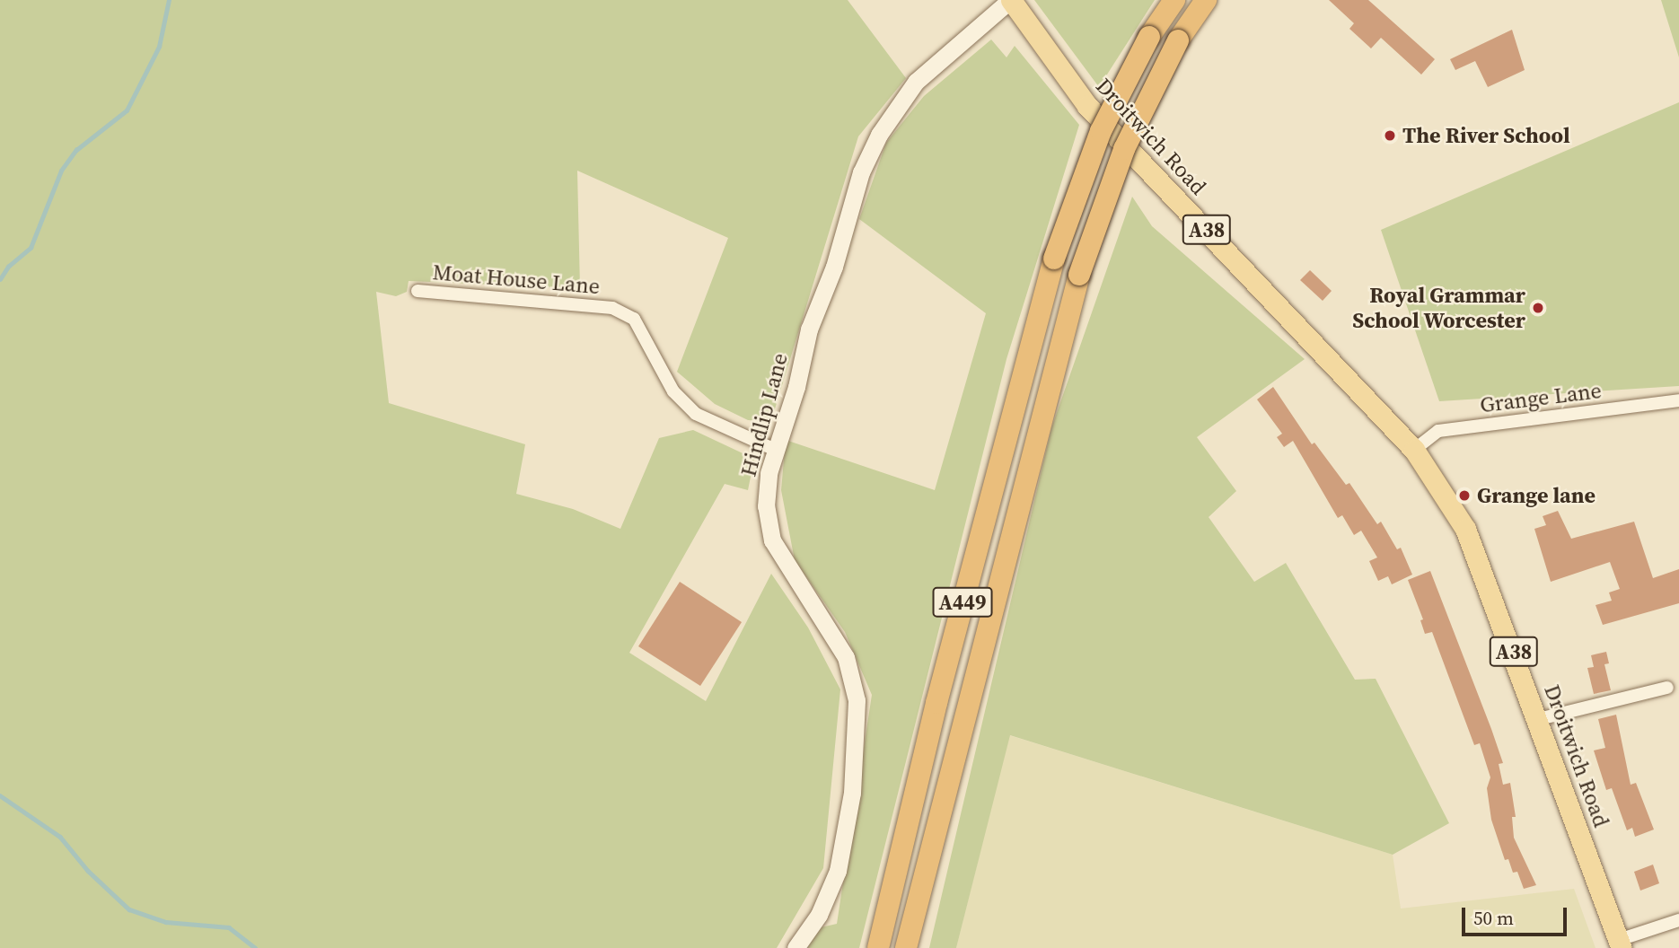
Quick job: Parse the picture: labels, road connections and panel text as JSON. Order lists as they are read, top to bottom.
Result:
{
  "streets": {
    "highway": ["A449"],
    "main road": ["Droitwich Road", "A38"],
    "street": ["Moat House Lane", "Grange Lane", "Hindlip Lane"]
  },
  "crossings": [
    ["Droitwich Road", "Grange Lane"],
    ["Droitwich Road", "Hindlip Lane"],
    ["Moat House Lane", "Hindlip Lane"]
  ],
  "places": ["The River School", "Royal Grammar School Worcester", "Grange lane"],
  "scale_bar": "50 m"
}
